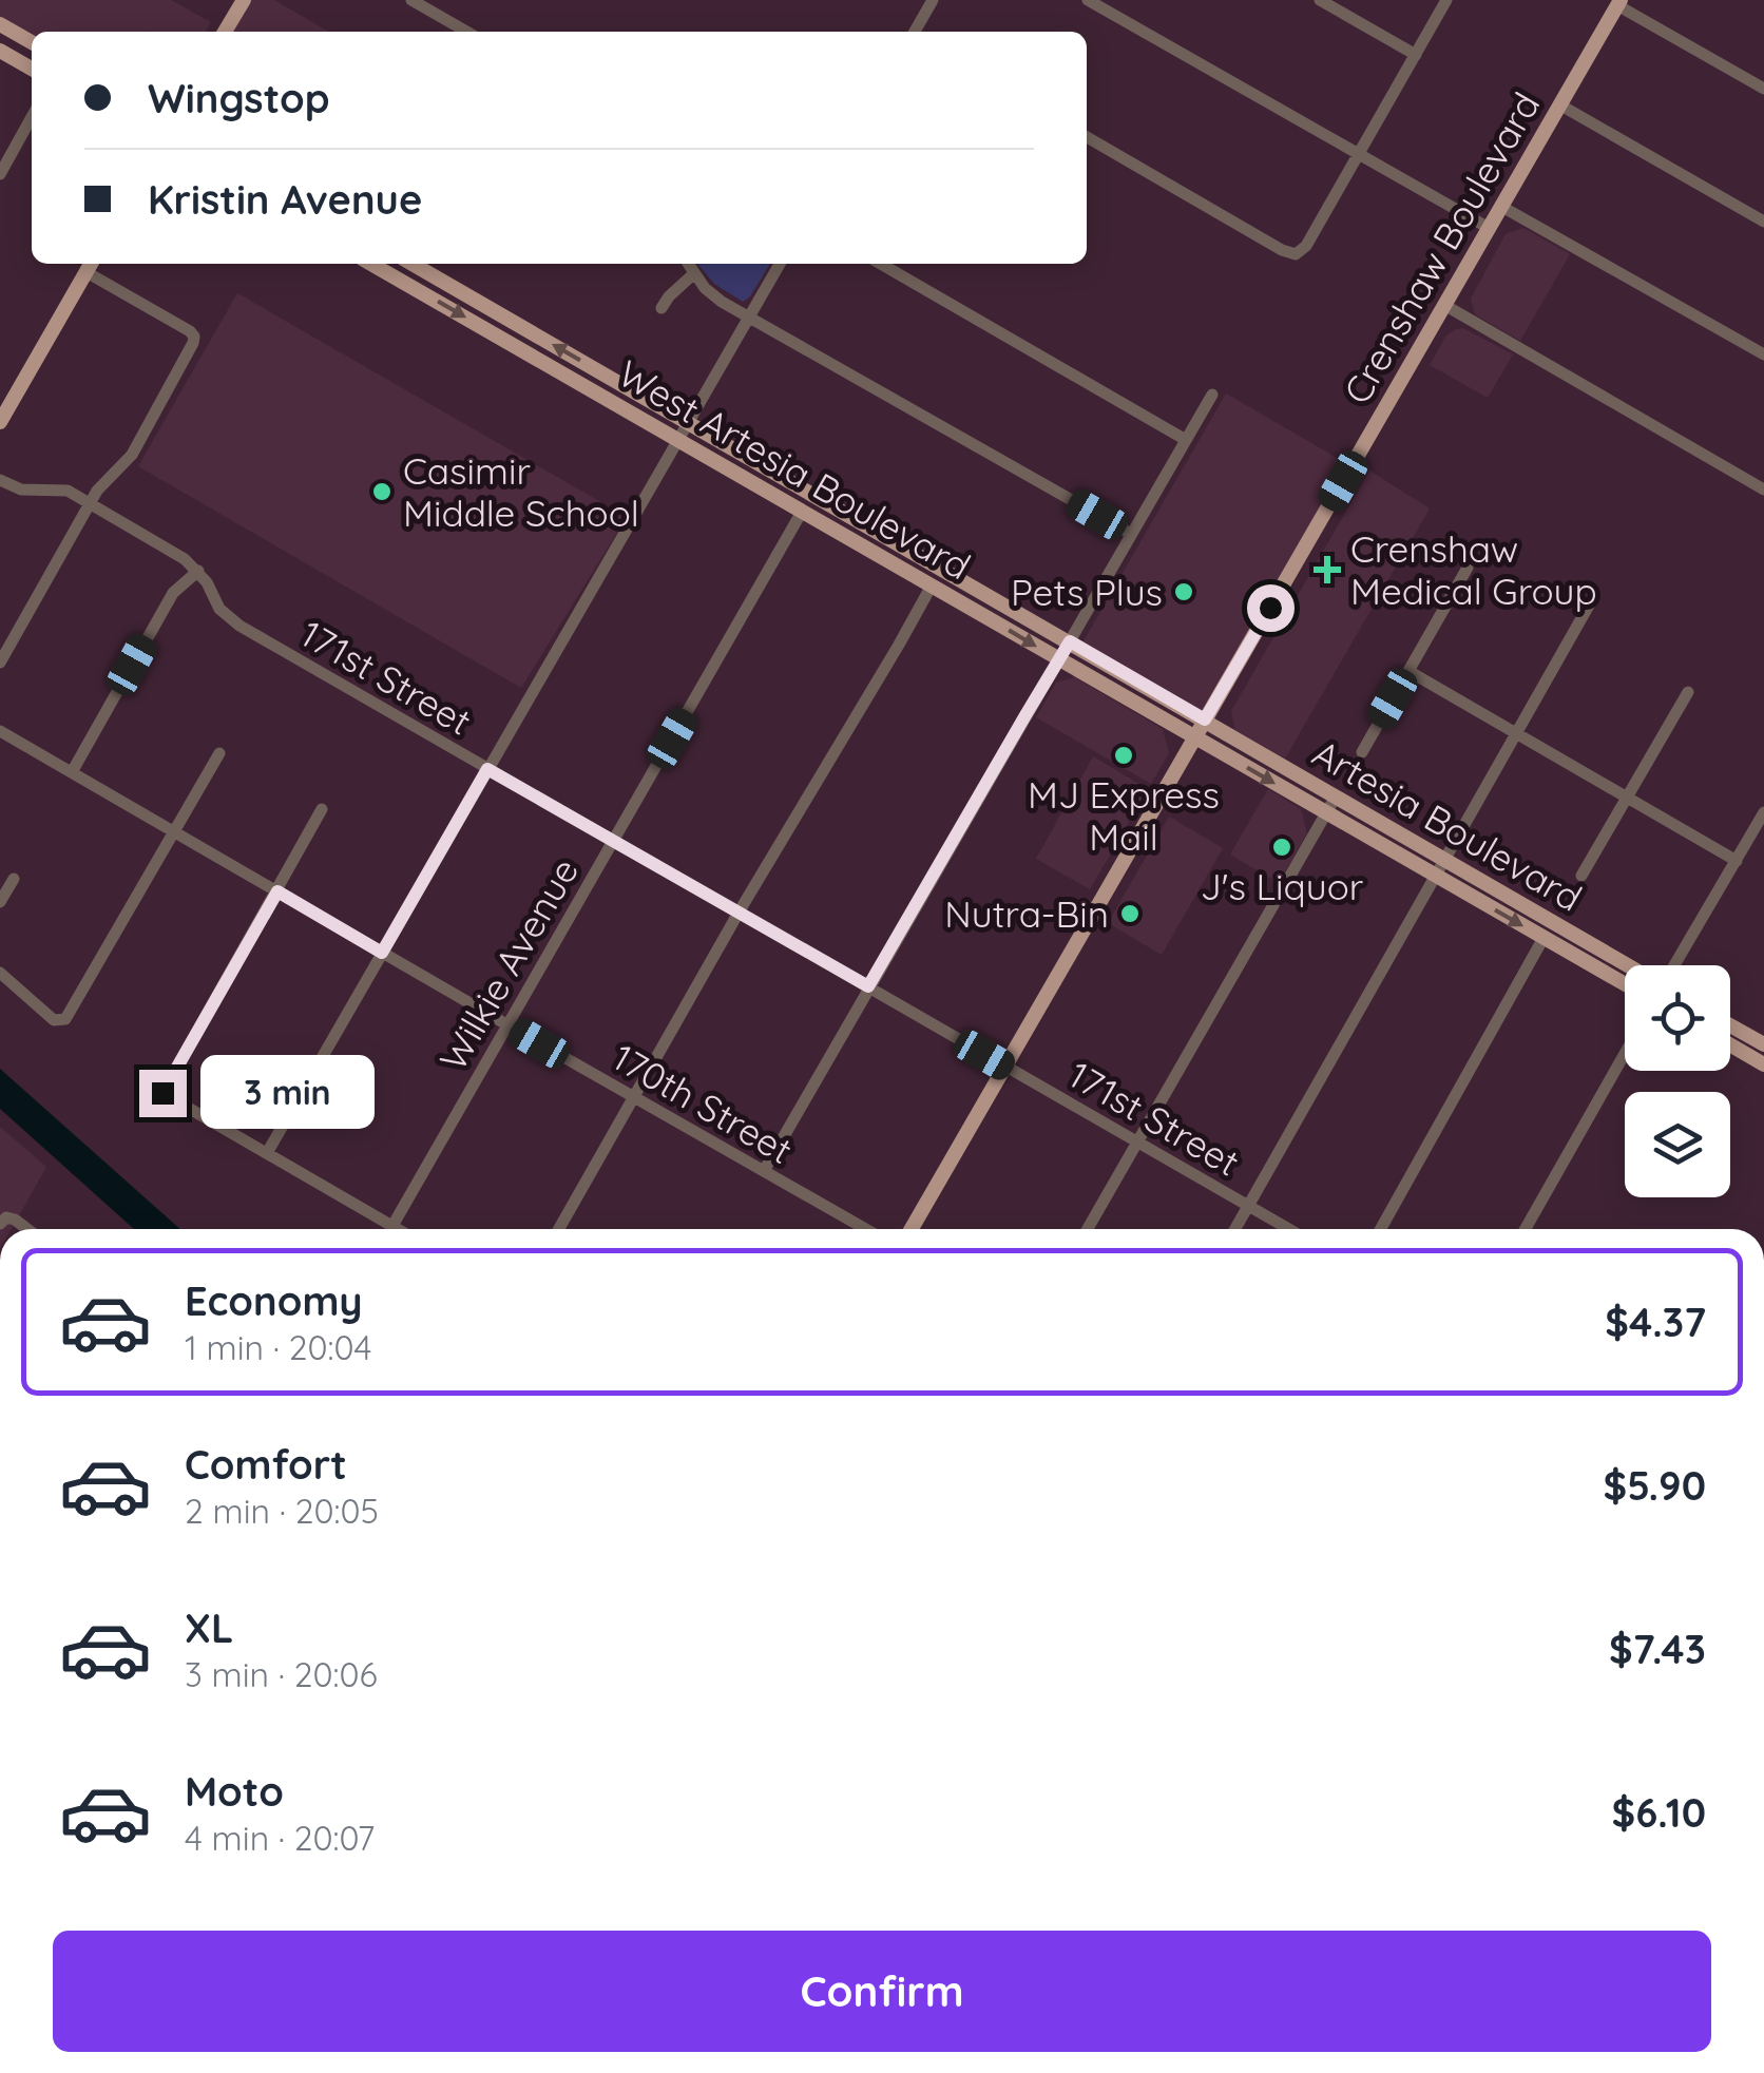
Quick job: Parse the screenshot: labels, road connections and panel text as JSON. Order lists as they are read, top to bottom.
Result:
{
  "streets": {
    "main road": ["Crenshaw Boulevard", "West Artesia Boulevard", "Artesia Boulevard"],
    "street": ["171st Street", "Wilkie Avenue", "170th Street"]
  },
  "crossings": [
    ["Crenshaw Boulevard", "West Artesia Boulevard"],
    ["Crenshaw Boulevard", "171st Street"],
    ["Crenshaw Boulevard", "Artesia Boulevard"],
    ["West Artesia Boulevard", "Artesia Boulevard"],
    ["West Artesia Boulevard", "Wilkie Avenue"],
    ["171st Street", "Wilkie Avenue"],
    ["Wilkie Avenue", "170th Street"]
  ],
  "places": {
    "other": [
      "Casimir Middle School",
      "Pets Plus",
      "MJ Express Mail",
      "J's Liquor",
      "Nutra-Bin"
    ],
    "health": ["Crenshaw Medical Group"]
  },
  "page": {
    "banner": ["Wingstop", "Kristin Avenue"],
    "bubble": "3 min",
    "list": [
      {
        "name": "Economy",
        "note": "1 min · 20:04",
        "value": "$4.37"
      },
      {
        "name": "Comfort",
        "note": "2 min · 20:05",
        "value": "$5.90"
      },
      {
        "name": "XL",
        "note": "3 min · 20:06",
        "value": "$7.43"
      },
      {
        "name": "Moto",
        "note": "4 min · 20:07",
        "value": "$6.10"
      }
    ],
    "buttons": "Confirm"
  }
}
